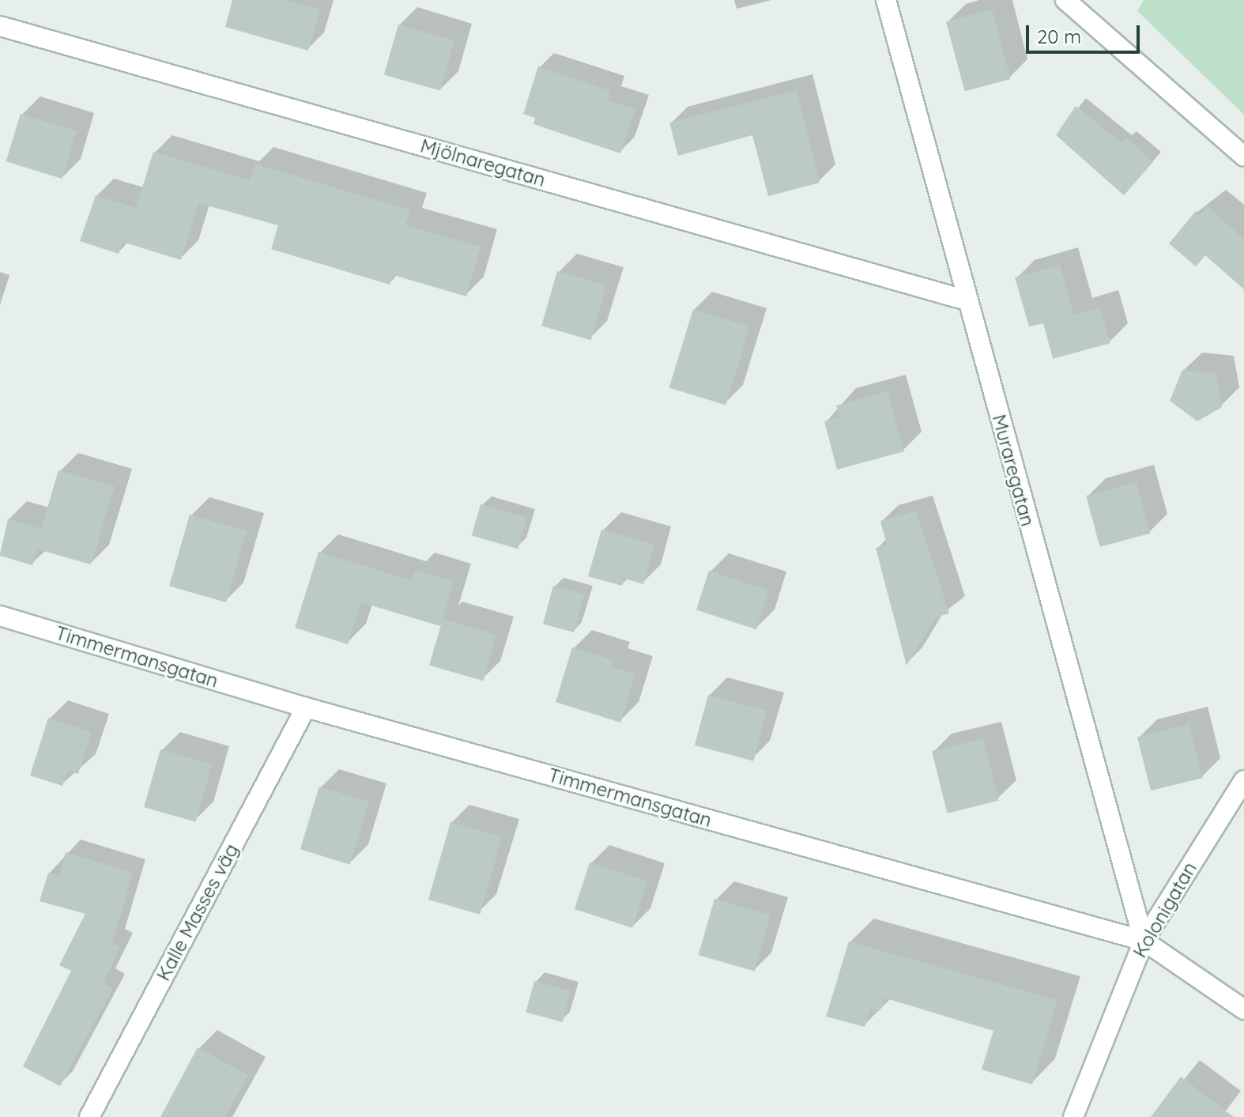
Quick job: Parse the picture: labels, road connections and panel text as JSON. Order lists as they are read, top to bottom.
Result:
{
  "streets": {
    "street": [
      "Mjölnaregatan",
      "Muraregatan",
      "Timmermansgatan",
      "Kolonigatan",
      "Kalle Masses väg"
    ]
  },
  "crossings": [
    ["Mjölnaregatan", "Muraregatan"],
    ["Muraregatan", "Timmermansgatan"],
    ["Muraregatan", "Kolonigatan"],
    ["Timmermansgatan", "Kolonigatan"],
    ["Timmermansgatan", "Kalle Masses väg"]
  ],
  "scale_bar": "20 m"
}
